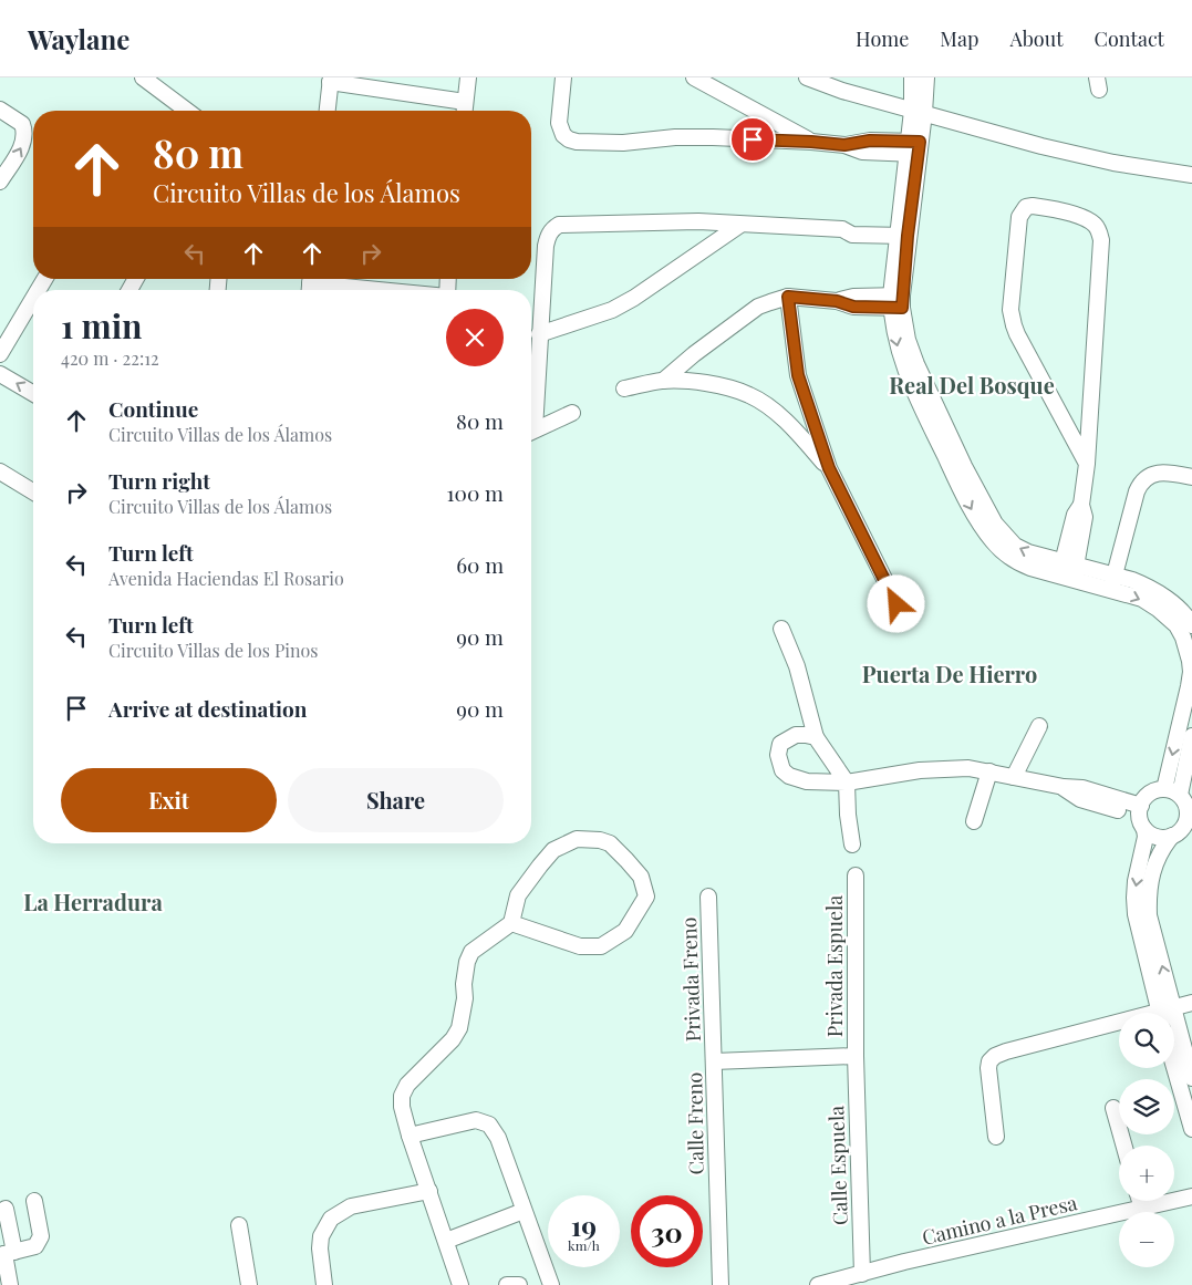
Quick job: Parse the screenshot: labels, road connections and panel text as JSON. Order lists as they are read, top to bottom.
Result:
{
  "streets": {
    "street": [
      "Privada Espuela",
      "Privada Freno",
      "Calle Freno",
      "Calle Espuela",
      "Camino a la Presa"
    ]
  },
  "crossings": [
    ["Privada Espuela", "Calle Espuela"],
    ["Privada Freno", "Calle Freno"],
    ["Calle Espuela", "Camino a la Presa"]
  ],
  "districts": ["Real Del Bosque", "Puerta De Hierro", "La Herradura"],
  "page": {
    "header": "Waylane",
    "nav": [
      "Home",
      "Map",
      "About",
      "Contact"
    ],
    "turn": ["80 m", "Circuito Villas de los Álamos"],
    "heading": ["1 min", "420 m · 22:12"],
    "list": [
      {
        "name": "Continue",
        "note": "Circuito Villas de los Álamos",
        "value": "80 m"
      },
      {
        "name": "Turn right",
        "note": "Circuito Villas de los Álamos",
        "value": "100 m"
      },
      {
        "name": "Turn left",
        "note": "Avenida Haciendas El Rosario",
        "value": "60 m"
      },
      {
        "name": "Turn left",
        "note": "Circuito Villas de los Pinos",
        "value": "90 m"
      },
      {
        "name": "Arrive at destination",
        "value": "90 m"
      }
    ],
    "buttons": ["Exit", "Share"],
    "map_buttons": ["+", "−"],
    "speed": "19 km/h",
    "limit": "30"
  }
}
